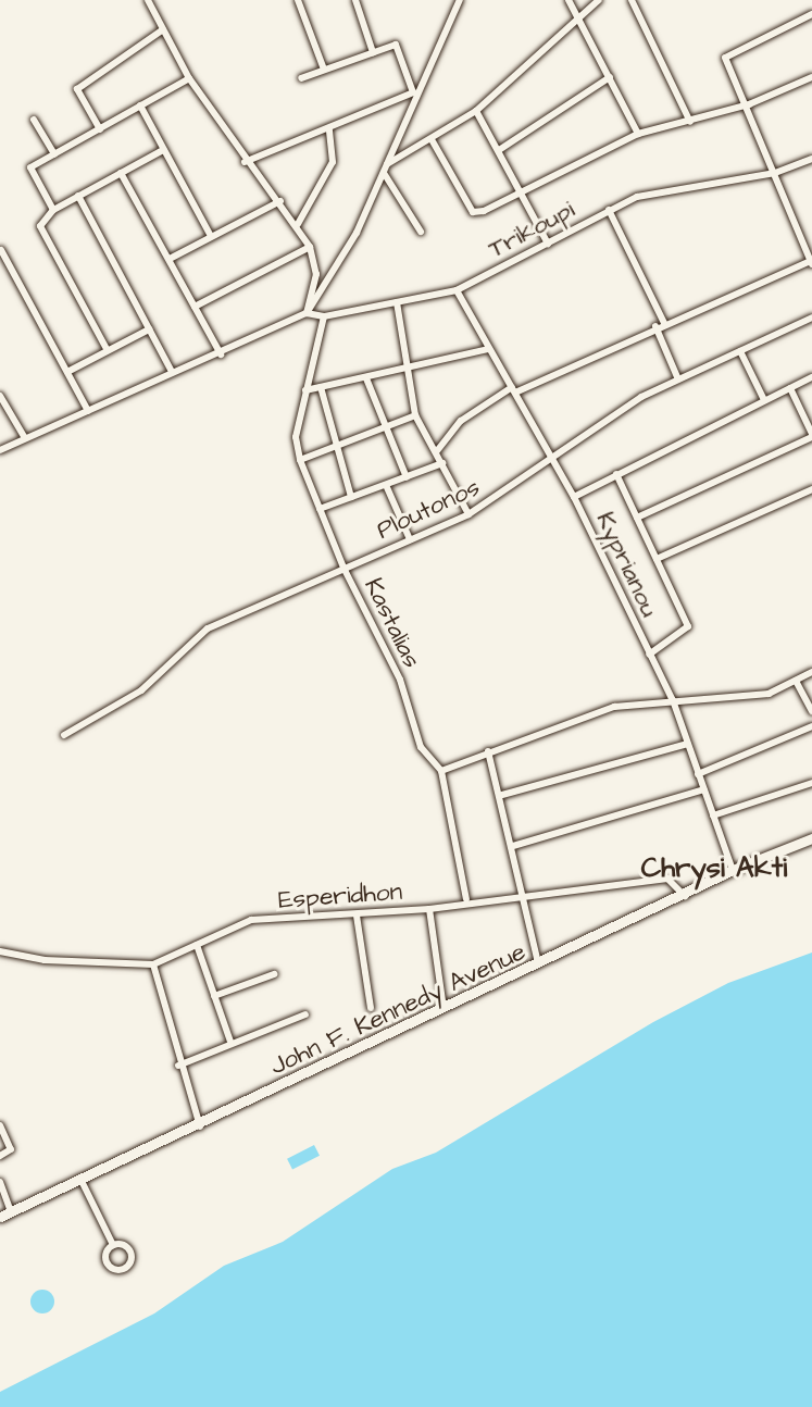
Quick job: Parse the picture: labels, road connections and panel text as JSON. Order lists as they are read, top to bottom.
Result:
{
  "streets": {
    "street": [
      "Trikoupi",
      "Ploutonos",
      "Kyprianou",
      "Kastalias",
      "Esperidhon",
      "John F. Kennedy Avenue"
    ]
  },
  "crossings": [
    ["Trikoupi", "Kyprianou"],
    ["Trikoupi", "Kastalias"],
    ["Ploutonos", "Kyprianou"],
    ["Ploutonos", "Kastalias"],
    ["Kyprianou", "John F. Kennedy Avenue"],
    ["Kastalias", "Esperidhon"],
    ["Esperidhon", "John F. Kennedy Avenue"]
  ],
  "districts": ["Chrysi Akti"]
}
